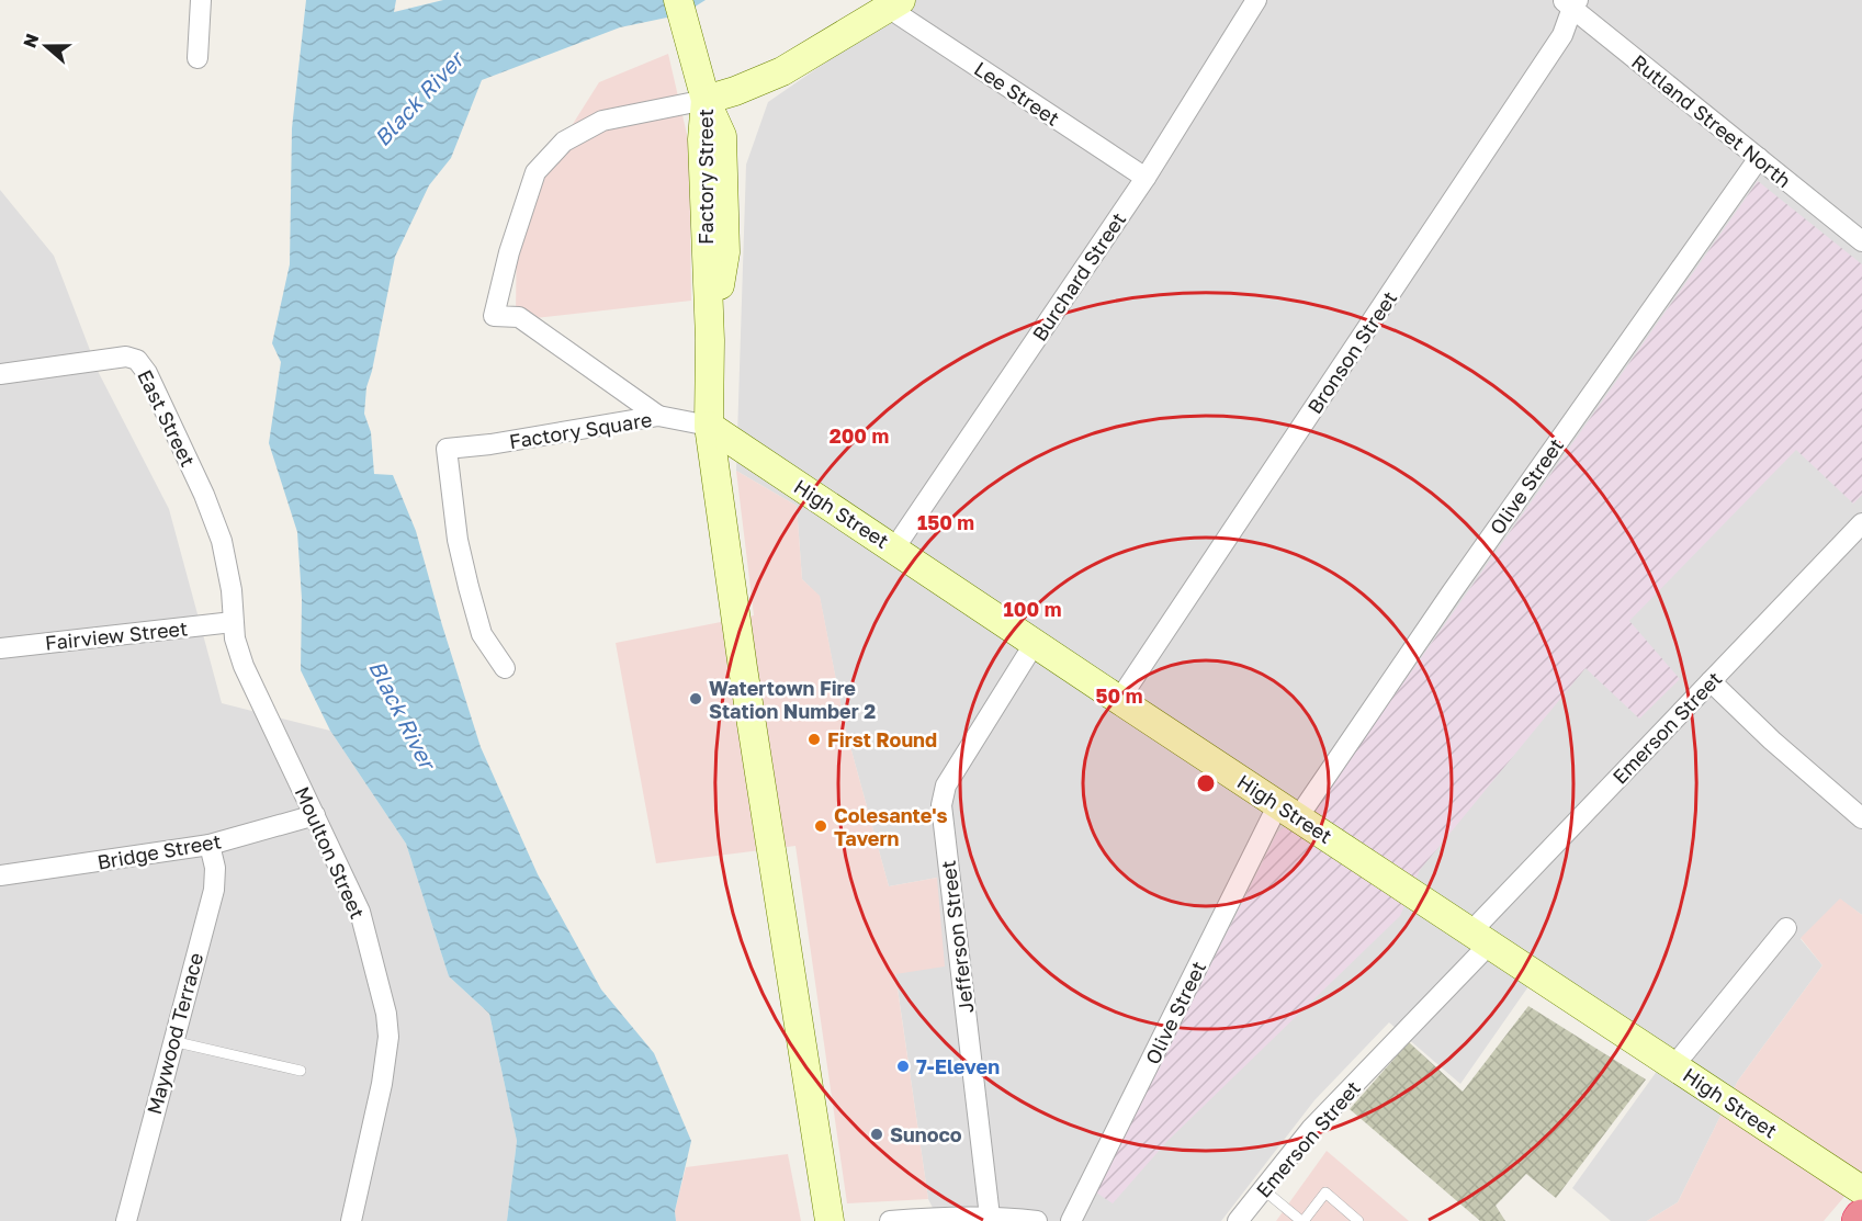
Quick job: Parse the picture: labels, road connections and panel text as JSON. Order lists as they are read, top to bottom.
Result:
{
  "streets": {
    "street": [
      "Lee Street",
      "Rutland Street North",
      "Factory Street",
      "Burchard Street",
      "Bronson Street",
      "East Street",
      "Factory Square",
      "Olive Street",
      "High Street",
      "Fairview Street",
      "Emerson Street",
      "Bridge Street",
      "Moulton Street",
      "Jefferson Street",
      "Maywood Terrace"
    ]
  },
  "crossings": [
    ["Lee Street", "Burchard Street"],
    ["Rutland Street North", "Bronson Street"],
    ["Rutland Street North", "Olive Street"],
    ["Factory Street", "Factory Square"],
    ["Factory Street", "High Street"],
    ["Burchard Street", "High Street"],
    ["Bronson Street", "High Street"],
    ["East Street", "Moulton Street"],
    ["Factory Square", "High Street"],
    ["Olive Street", "High Street"],
    ["High Street", "Emerson Street"],
    ["High Street", "Jefferson Street"],
    ["Fairview Street", "Moulton Street"],
    ["Bridge Street", "Moulton Street"],
    ["Bridge Street", "Maywood Terrace"]
  ],
  "water": ["Black River"],
  "places": [
    "Watertown Fire Station Number 2",
    "First Round",
    "Colesante's Tavern",
    "7-Eleven",
    "Sunoco"
  ],
  "north": "left",
  "rings": [
    "200 m",
    "150 m",
    "100 m",
    "50 m"
  ]
}
